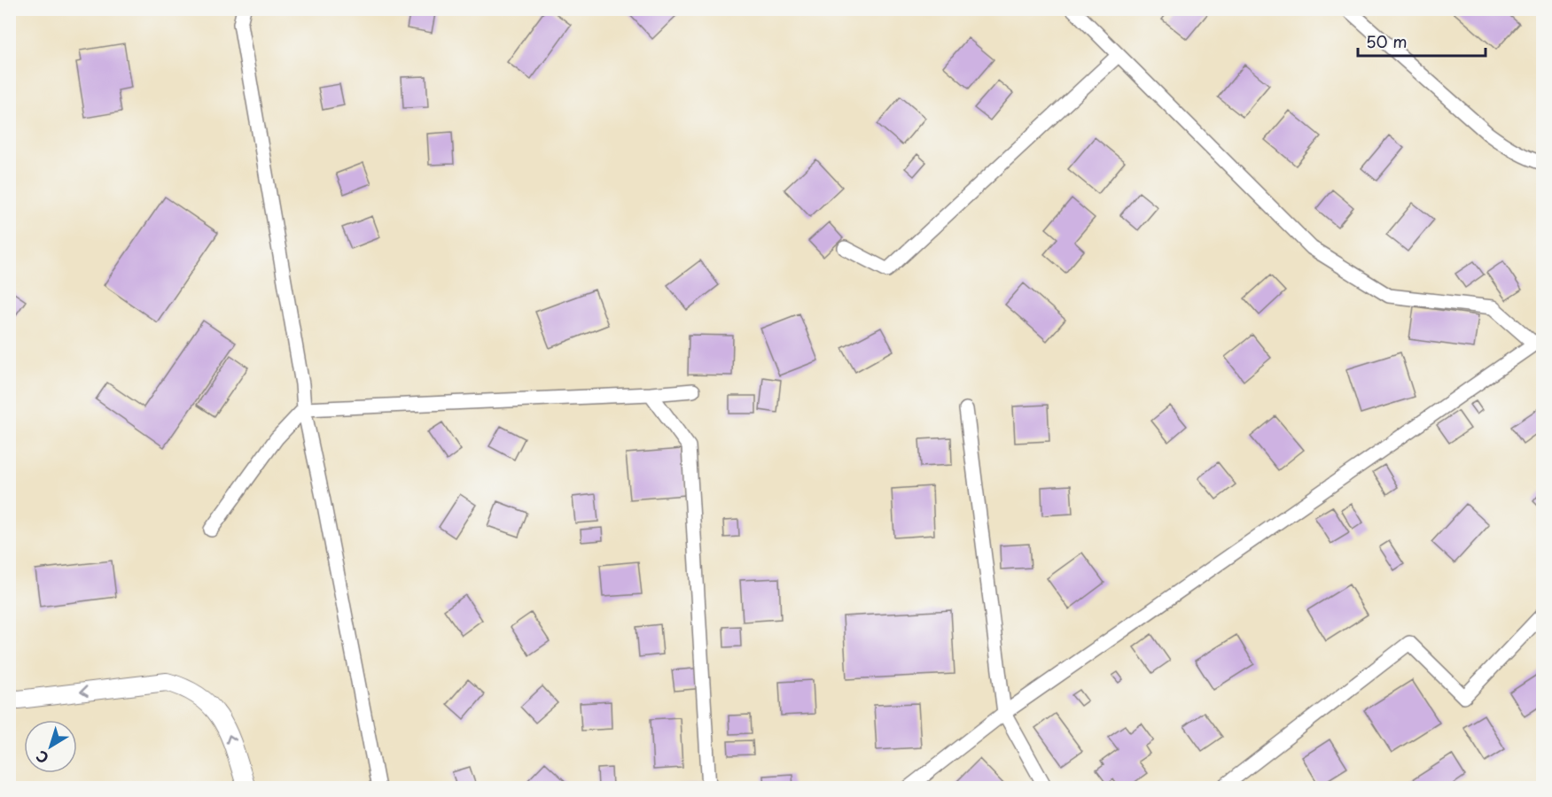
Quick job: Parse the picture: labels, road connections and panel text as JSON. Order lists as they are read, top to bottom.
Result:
{
  "scale_bar": "50 m",
  "north": "bottom left"
}
